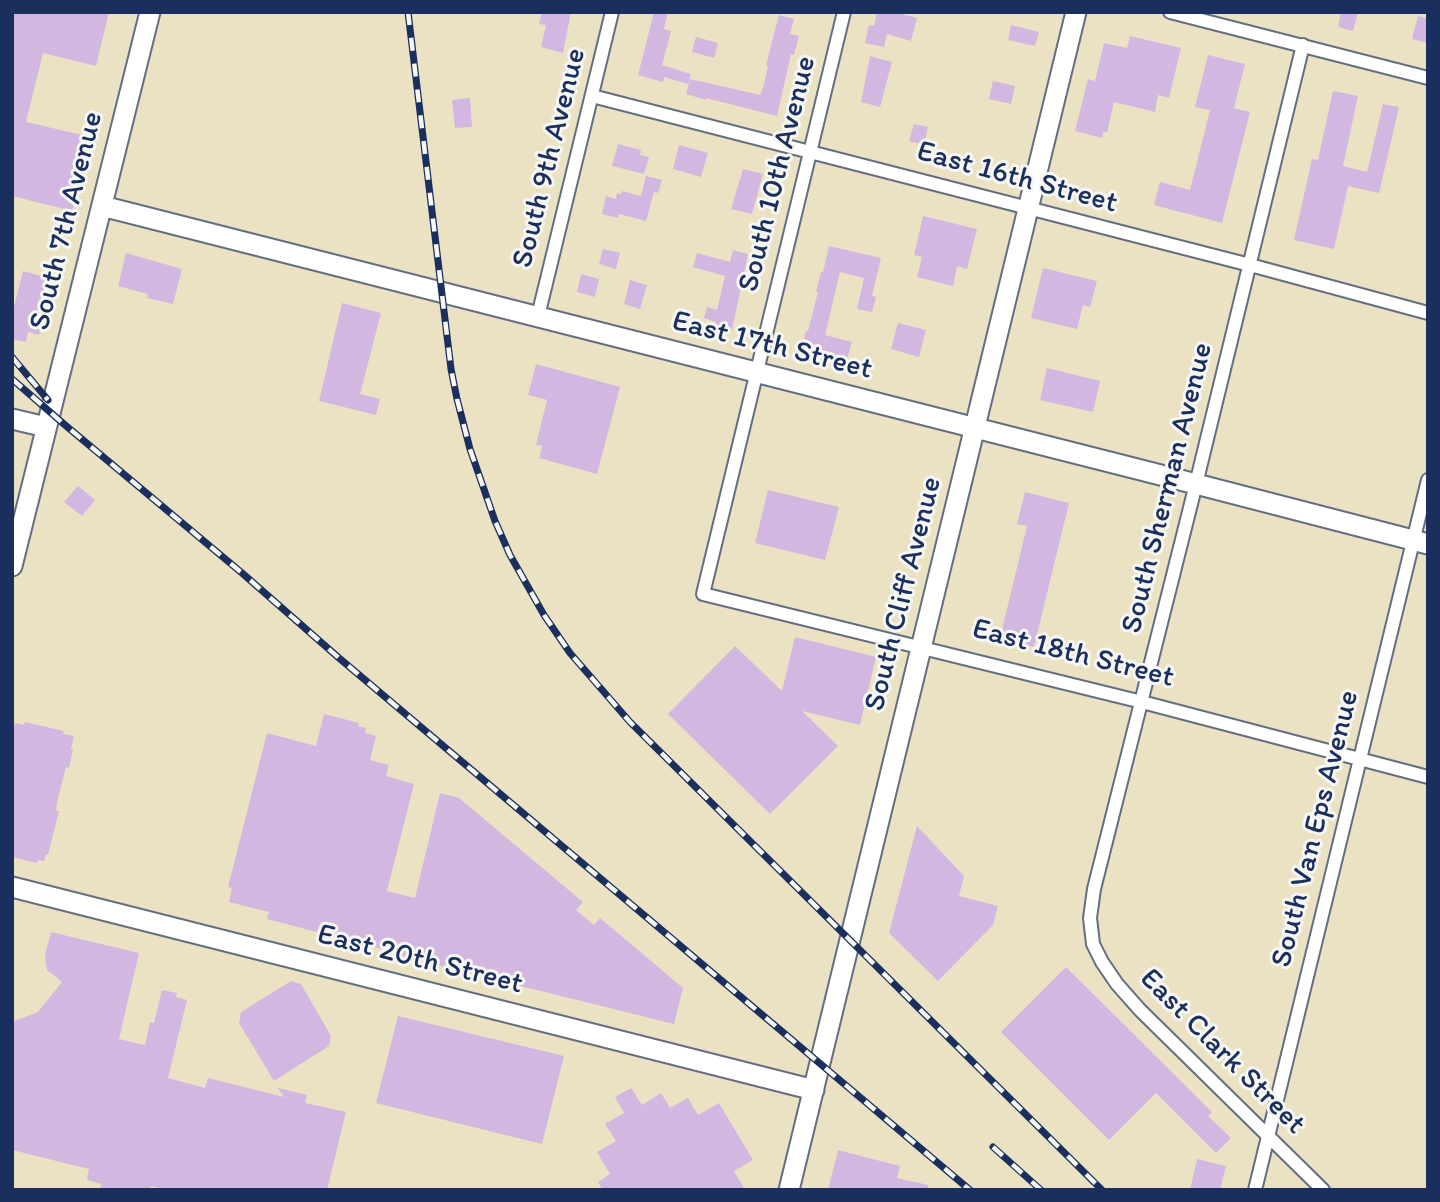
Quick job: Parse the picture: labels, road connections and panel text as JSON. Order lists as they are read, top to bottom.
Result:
{
  "streets": {
    "street": [
      "South 9th Avenue",
      "South 10th Avenue",
      "East 16th Street",
      "South 7th Avenue",
      "East 17th Street",
      "South Sherman Avenue",
      "South Cliff Avenue",
      "East 18th Street",
      "South Van Eps Avenue",
      "East 20th Street",
      "East Clark Street"
    ]
  },
  "crossings": [
    ["South 9th Avenue", "East 16th Street"],
    ["South 9th Avenue", "East 17th Street"],
    ["South 10th Avenue", "East 16th Street"],
    ["South 10th Avenue", "East 17th Street"],
    ["South 10th Avenue", "East 18th Street"],
    ["East 16th Street", "South Sherman Avenue"],
    ["East 16th Street", "South Cliff Avenue"],
    ["South 7th Avenue", "East 17th Street"],
    ["East 17th Street", "South Sherman Avenue"],
    ["East 17th Street", "South Cliff Avenue"],
    ["East 17th Street", "South Van Eps Avenue"],
    ["South Sherman Avenue", "East 18th Street"],
    ["South Sherman Avenue", "East Clark Street"],
    ["South Cliff Avenue", "East 18th Street"],
    ["South Cliff Avenue", "East 20th Street"],
    ["East 18th Street", "South Van Eps Avenue"],
    ["South Van Eps Avenue", "East Clark Street"]
  ]
}
